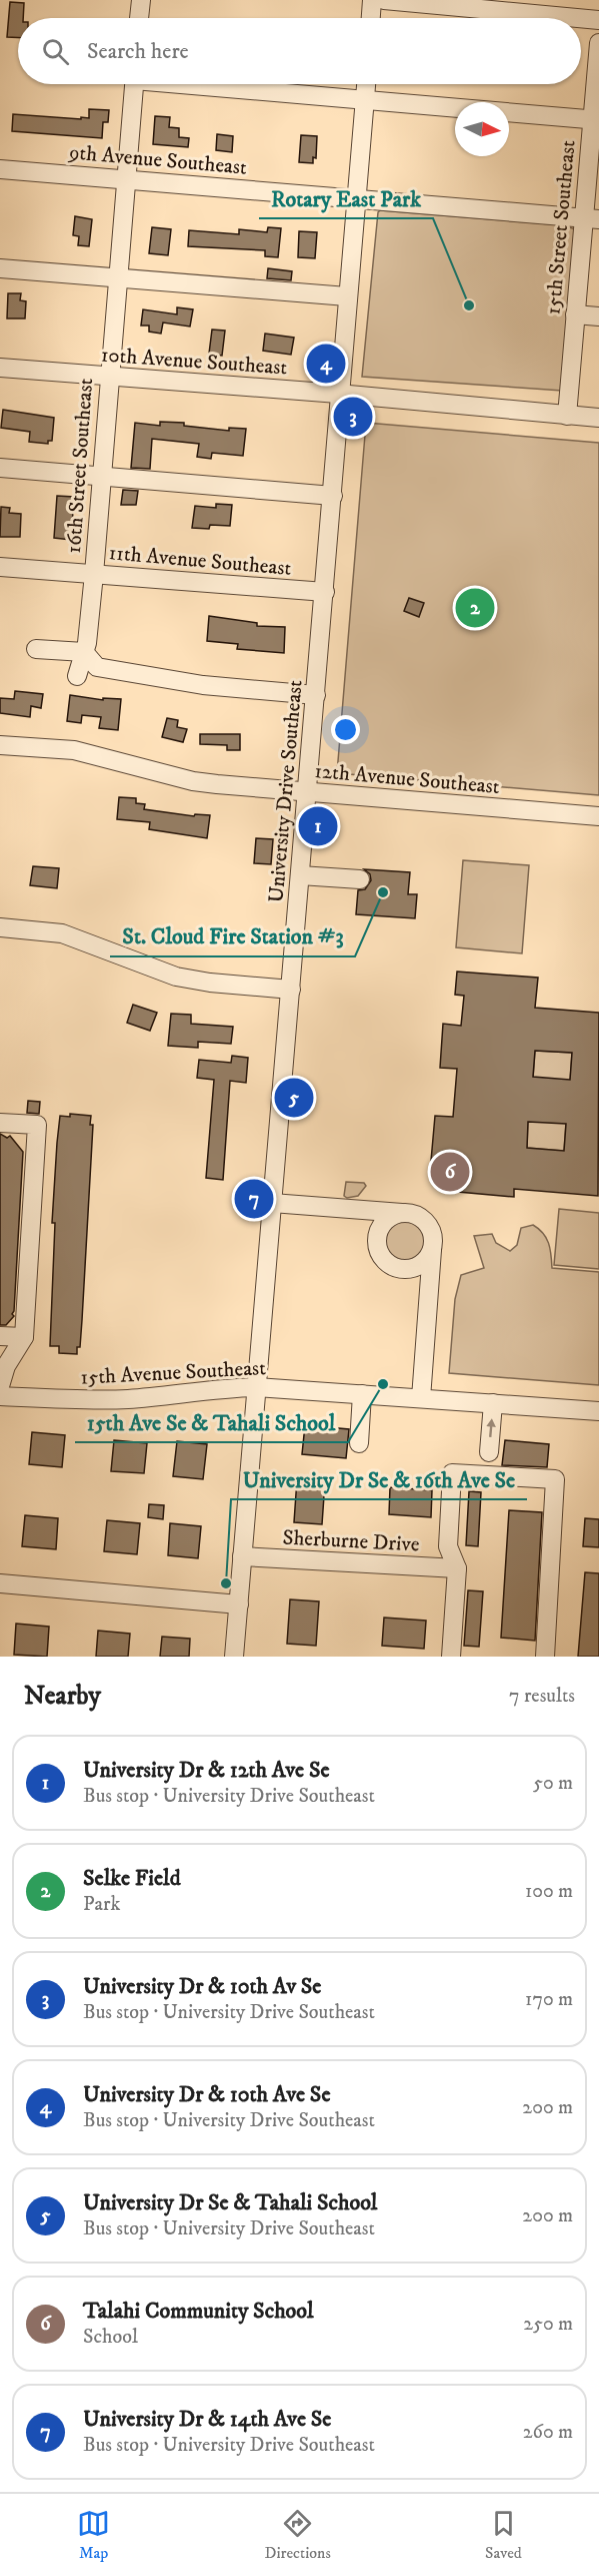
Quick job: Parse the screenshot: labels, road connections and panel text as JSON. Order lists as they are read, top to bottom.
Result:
{
  "streets": {
    "street": [
      "9th Avenue Southeast",
      "15th Street Southeast",
      "10th Avenue Southeast",
      "16th Street Southeast",
      "11th Avenue Southeast",
      "12th Avenue Southeast",
      "University Drive Southeast",
      "15th Avenue Southeast",
      "Sherburne Drive"
    ]
  },
  "crossings": [
    ["9th Avenue Southeast", "15th Street Southeast"],
    ["9th Avenue Southeast", "16th Street Southeast"],
    ["9th Avenue Southeast", "University Drive Southeast"],
    ["15th Street Southeast", "10th Avenue Southeast"],
    ["10th Avenue Southeast", "16th Street Southeast"],
    ["10th Avenue Southeast", "University Drive Southeast"],
    ["16th Street Southeast", "11th Avenue Southeast"],
    ["11th Avenue Southeast", "University Drive Southeast"],
    ["12th Avenue Southeast", "University Drive Southeast"],
    ["University Drive Southeast", "15th Avenue Southeast"],
    ["University Drive Southeast", "Sherburne Drive"]
  ],
  "places": [
    "Rotary East Park",
    "St. Cloud Fire Station #3",
    "15th Ave Se & Tahali School",
    "University Dr Se & 16th Ave Se"
  ],
  "north": "right",
  "page": {
    "search": "Search here",
    "pins": [
      "4",
      "3",
      "2",
      "1",
      "5",
      "6",
      "7"
    ],
    "heading": ["Nearby", "7 results"],
    "list": [
      {
        "mark": "1",
        "name": "University Dr & 12th Ave Se",
        "note": "Bus stop · University Drive Southeast",
        "value": "50 m"
      },
      {
        "mark": "2",
        "name": "Selke Field",
        "note": "Park",
        "value": "100 m"
      },
      {
        "mark": "3",
        "name": "University Dr & 10th Av Se",
        "note": "Bus stop · University Drive Southeast",
        "value": "170 m"
      },
      {
        "mark": "4",
        "name": "University Dr & 10th Ave Se",
        "note": "Bus stop · University Drive Southeast",
        "value": "200 m"
      },
      {
        "mark": "5",
        "name": "University Dr Se & Tahali School",
        "note": "Bus stop · University Drive Southeast",
        "value": "200 m"
      },
      {
        "mark": "6",
        "name": "Talahi Community School",
        "note": "School",
        "value": "250 m"
      },
      {
        "mark": "7",
        "name": "University Dr & 14th Ave Se",
        "note": "Bus stop · University Drive Southeast",
        "value": "260 m"
      }
    ],
    "nav": ["Map", "Directions", "Saved"]
  }
}
